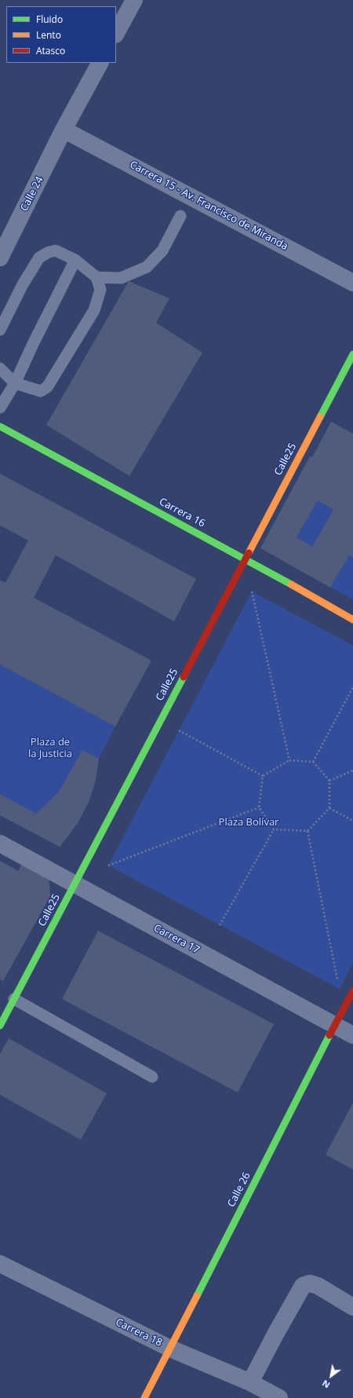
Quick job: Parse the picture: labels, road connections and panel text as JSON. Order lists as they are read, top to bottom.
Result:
{
  "streets": {
    "street": [
      "Calle 24",
      "Carrera 15 - Av. Francisco de Miranda",
      "Calle25",
      "Carrera 16",
      "Carrera 17",
      "Calle 26",
      "Carrera 18"
    ]
  },
  "crossings": [
    ["Calle 24", "Carrera 15 - Av. Francisco de Miranda"],
    ["Calle25", "Carrera 16"],
    ["Calle25", "Carrera 17"],
    ["Carrera 17", "Calle 26"],
    ["Calle 26", "Carrera 18"]
  ],
  "parks": ["Plaza de la Justicia", "Plaza Bolívar"],
  "legend": ["Fluido", "Lento", "Atasco"],
  "north": "bottom left"
}
